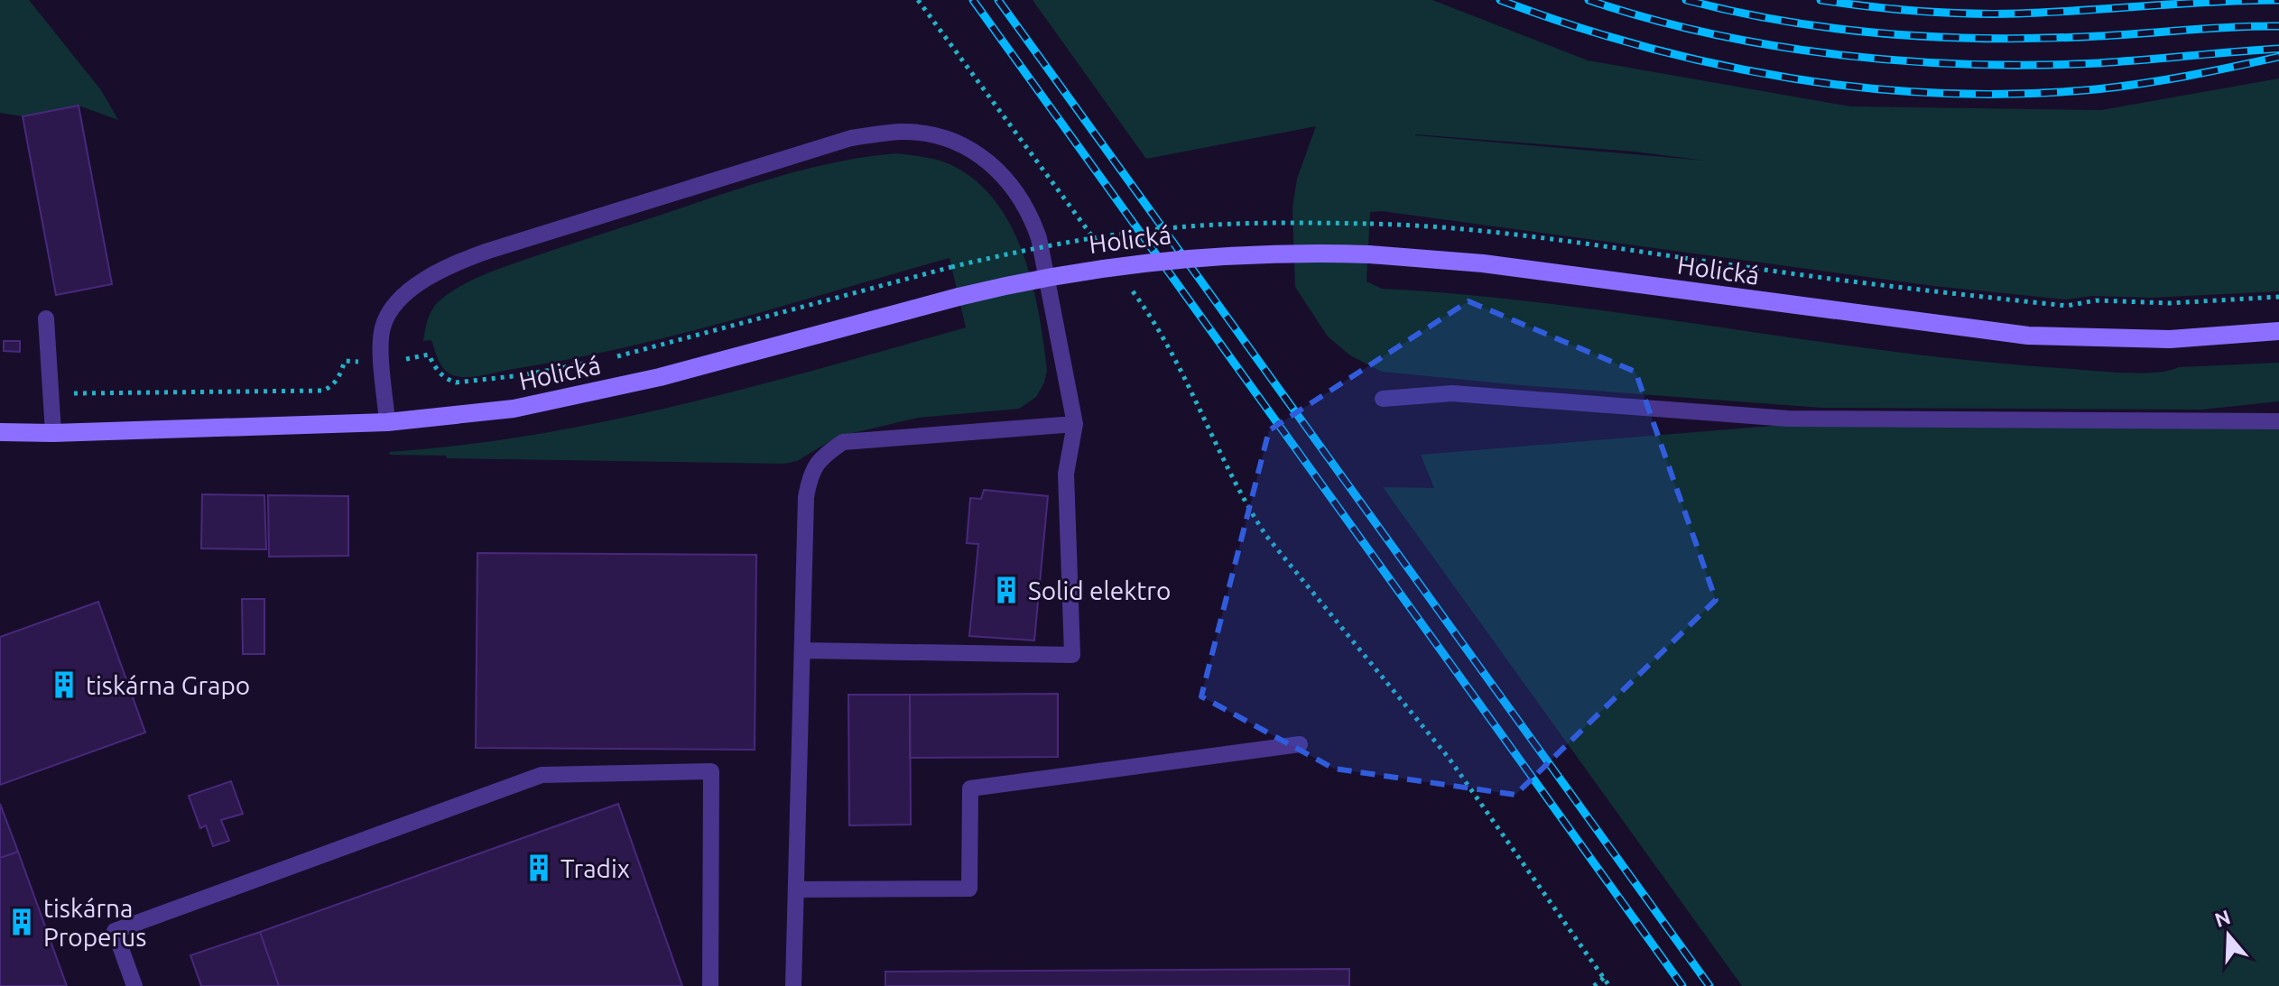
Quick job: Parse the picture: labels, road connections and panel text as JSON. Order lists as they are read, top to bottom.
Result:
{
  "streets": {
    "street": ["Holická"]
  },
  "places": {
    "building": [
      "Solid elektro",
      "tiskárna Grapo",
      "Tradix",
      "tiskárna Properus"
    ]
  },
  "north": "top"
}
